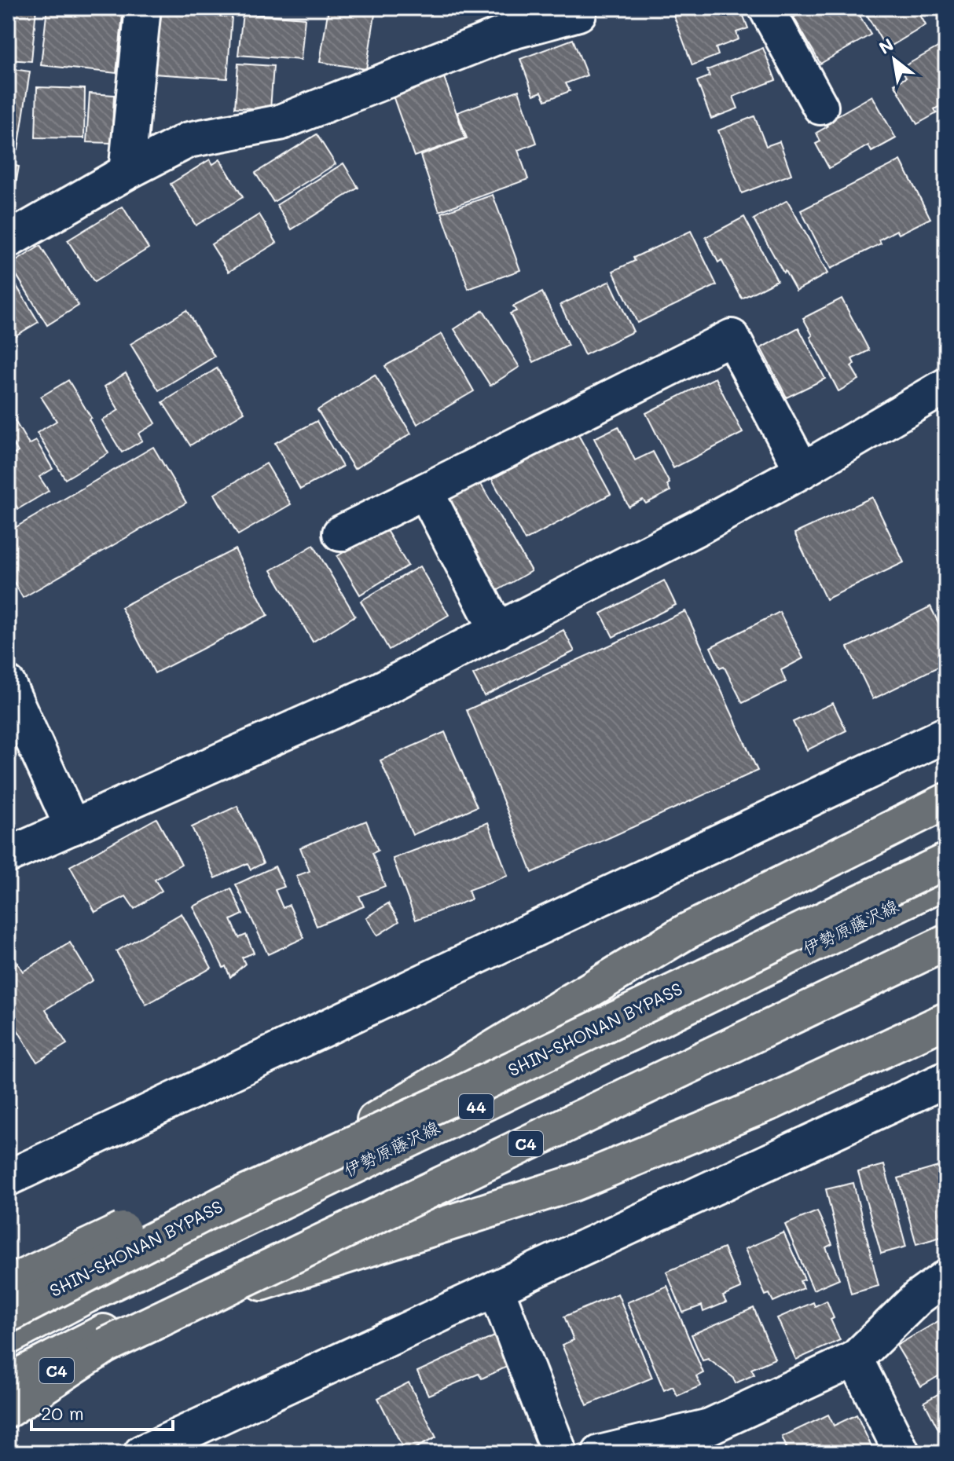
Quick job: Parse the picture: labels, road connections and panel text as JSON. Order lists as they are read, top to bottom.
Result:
{
  "streets": {
    "main road": [
      "伊勢原藤沢線",
      "SHIN-SHONAN BYPASS",
      "44",
      "C4"
    ]
  },
  "crossings": [
    ["44", "C4"]
  ],
  "scale_bar": "20 m",
  "north": "top left"
}
